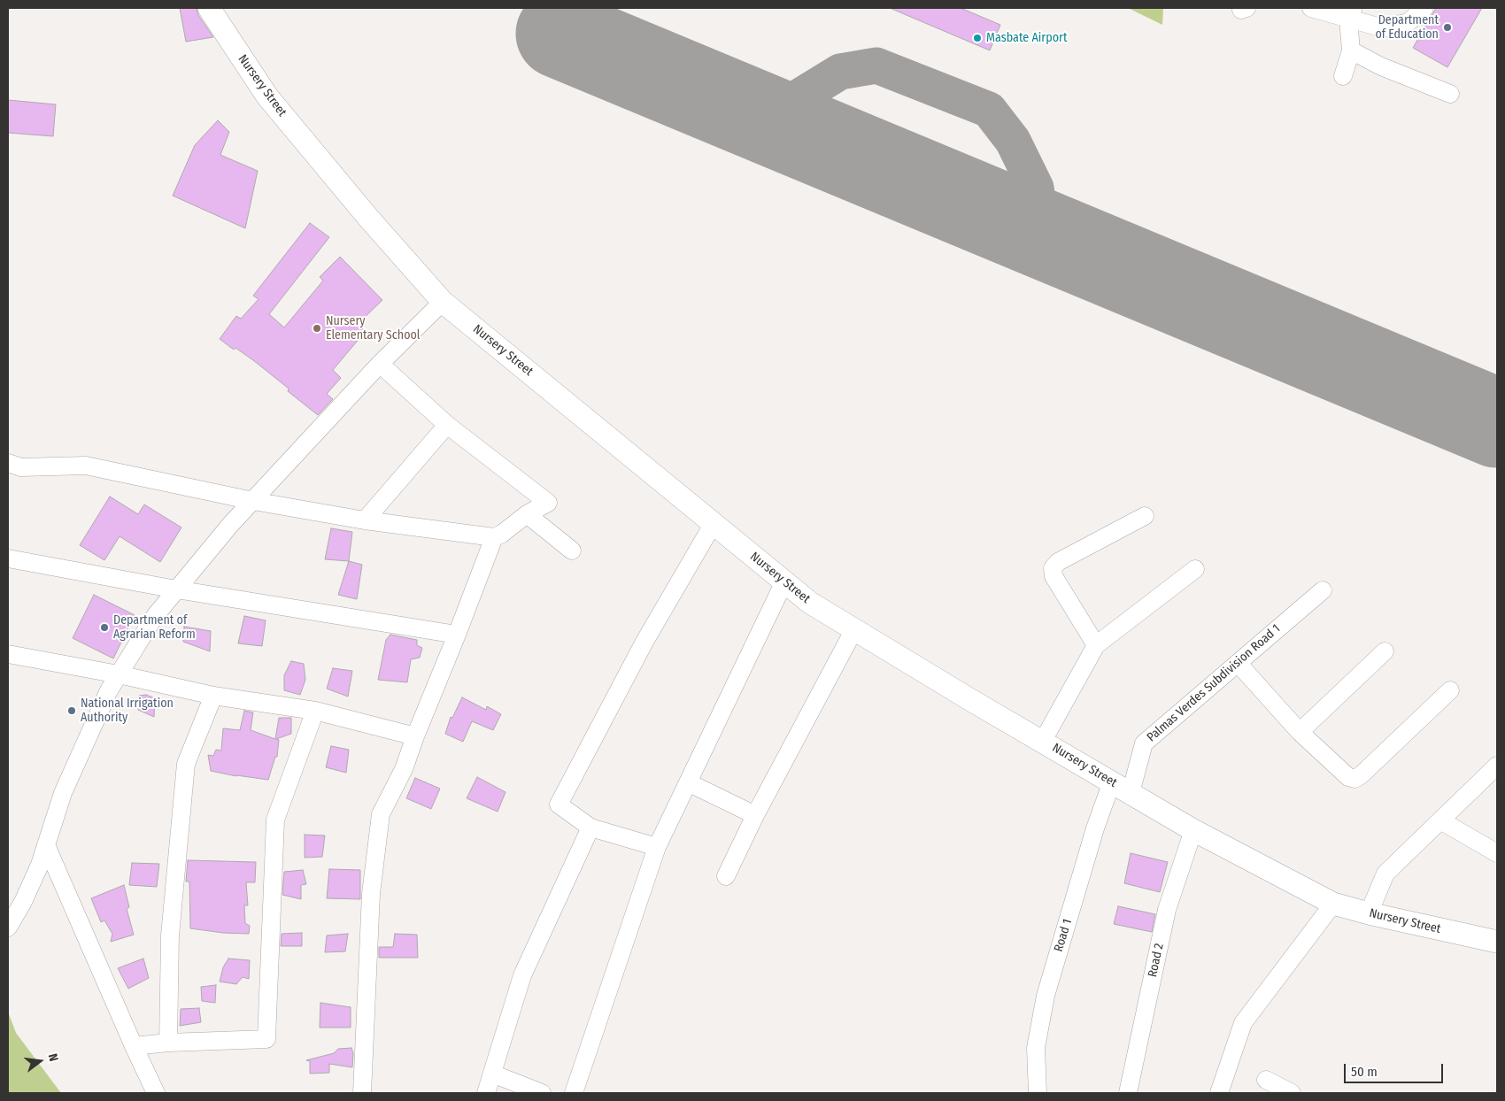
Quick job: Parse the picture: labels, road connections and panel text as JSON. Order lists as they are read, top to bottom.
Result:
{
  "streets": {
    "main road": ["Nursery Street"],
    "street": ["Palmas Verdes Subdivision Road 1", "Road 1", "Road 2"]
  },
  "crossings": [
    ["Nursery Street", "Palmas Verdes Subdivision Road 1"],
    ["Nursery Street", "Road 1"],
    ["Nursery Street", "Road 2"]
  ],
  "places": [
    "Department of Education",
    "Masbate Airport",
    "Nursery Elementary School",
    "Department of Agrarian Reform",
    "National Irrigation Authority"
  ],
  "scale_bar": "50 m",
  "north": "right"
}
